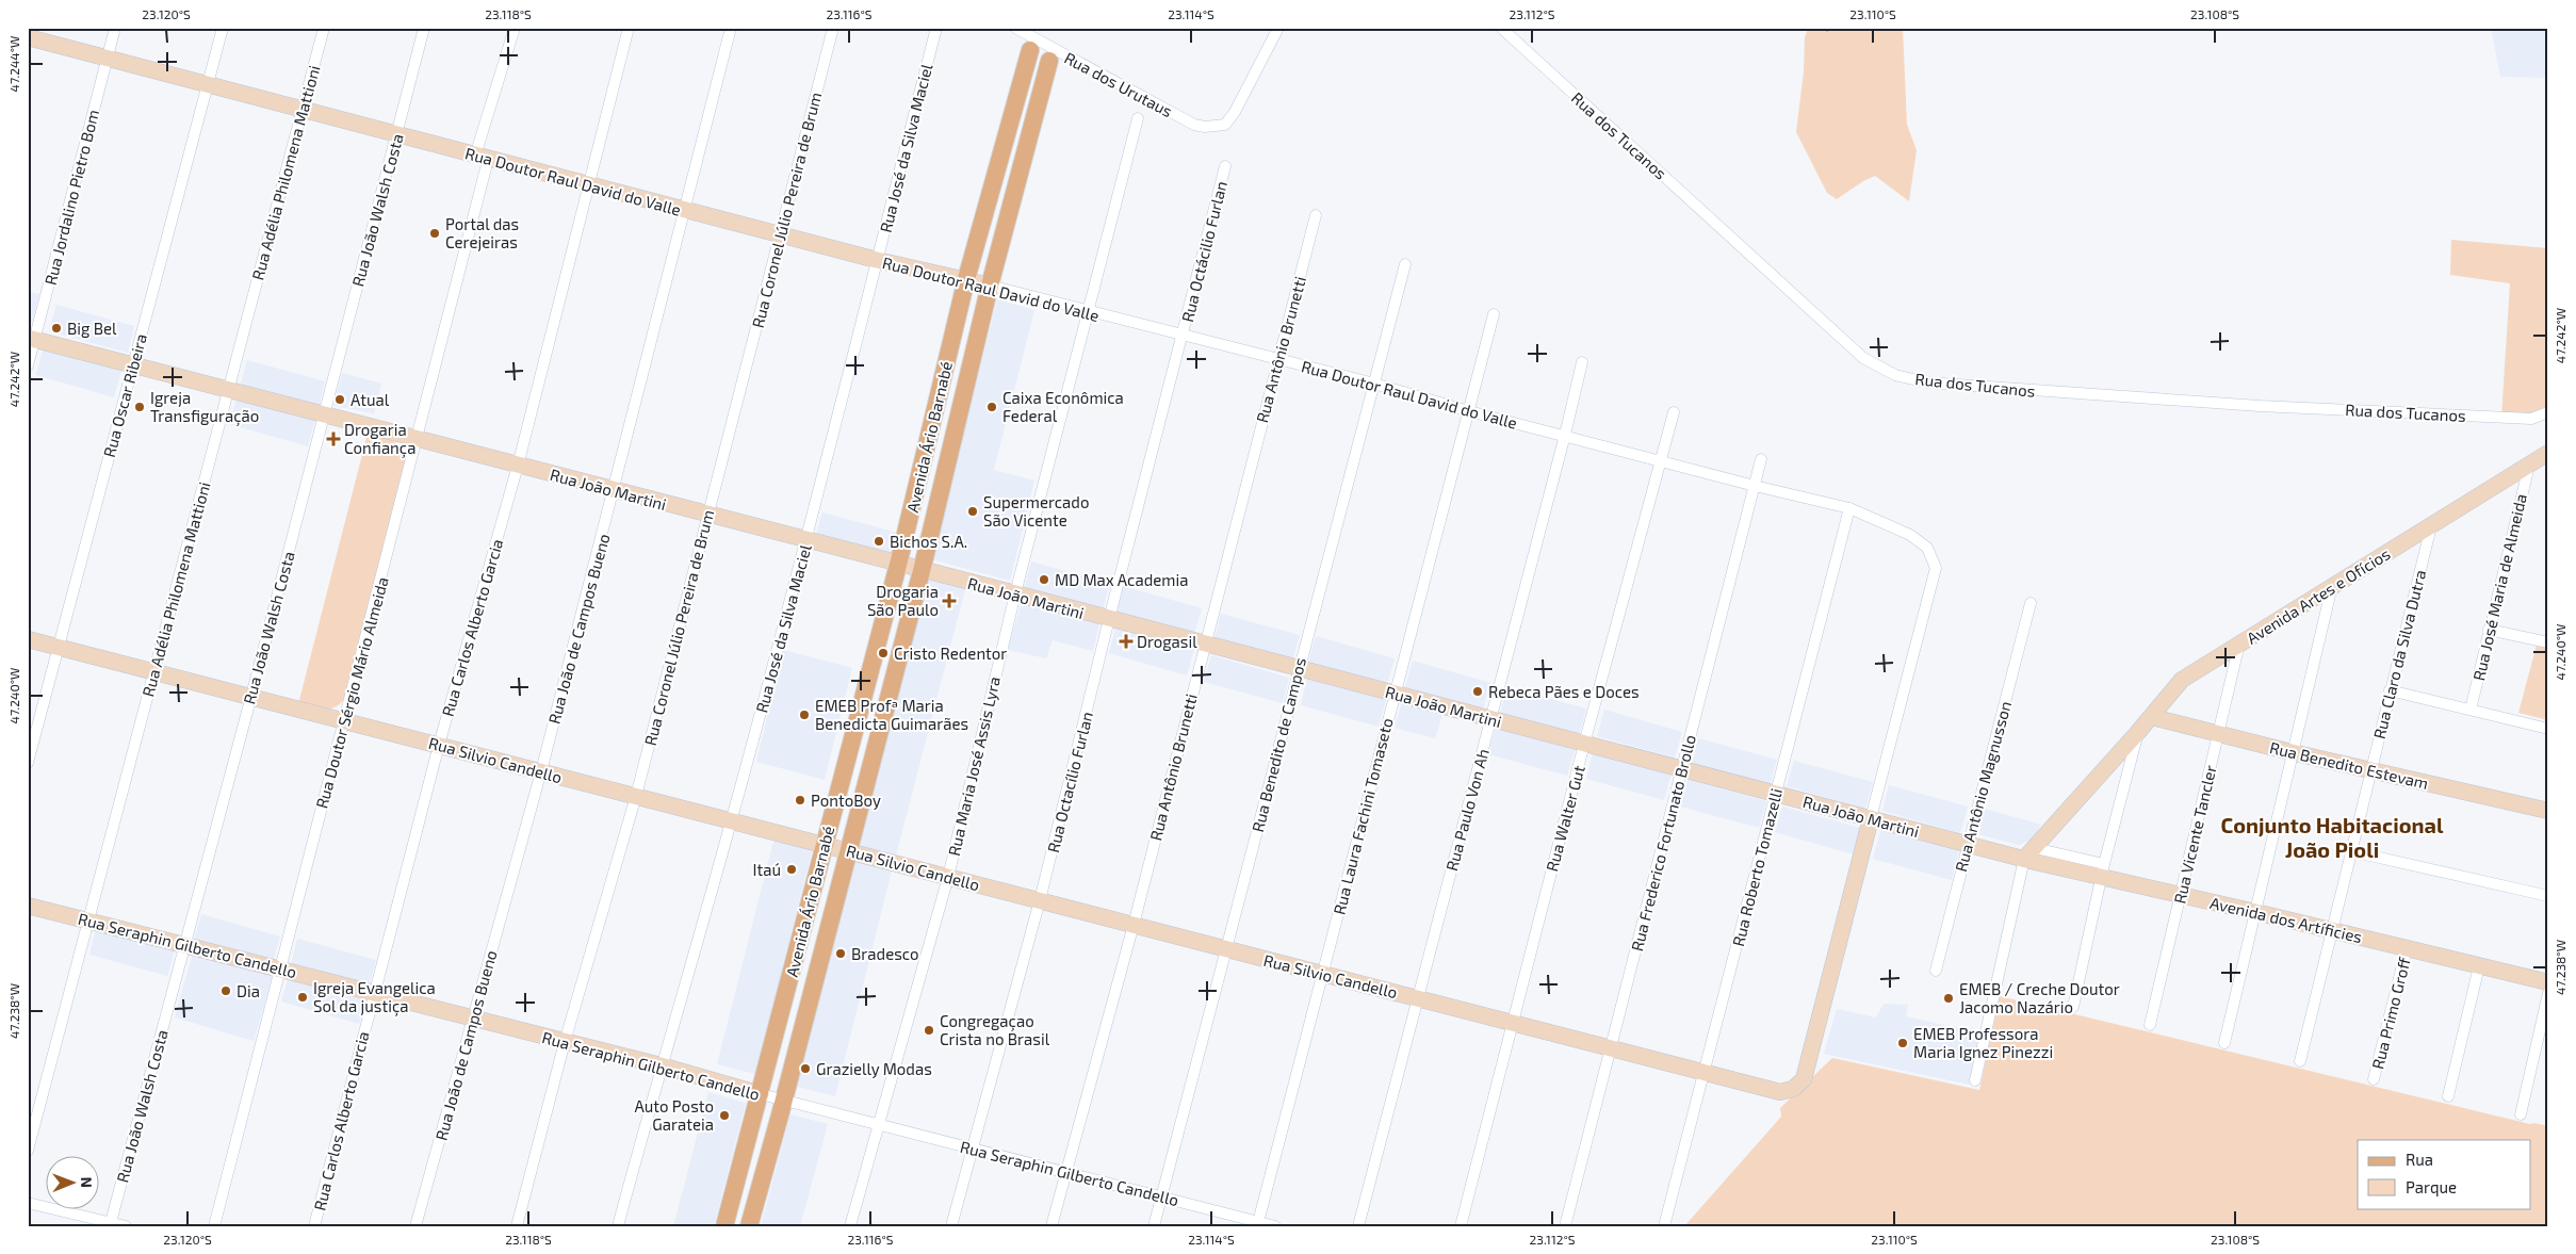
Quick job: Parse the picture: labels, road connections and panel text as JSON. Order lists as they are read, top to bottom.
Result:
{
  "streets": {
    "main road": ["Avenida Ário Barnabé"],
    "street": [
      "Rua dos Urutaus",
      "Rua dos Tucanos",
      "Rua José da Silva Maciel",
      "Rua Adélia Philomena Mattioni",
      "Rua Doutor Raul David do Valle",
      "Rua Jordalino Pietro Bom",
      "Rua João Walsh Costa",
      "Rua Coronel Júlio Pereira de Brum",
      "Rua Octácilio Furlan",
      "Rua Antônio Brunetti",
      "Rua Oscar Ribeira",
      "Rua João Martini",
      "Rua José Maria de Almeida",
      "Avenida Artes e Ofícios",
      "Rua Carlos Alberto Garcia",
      "Rua João de Campos Bueno",
      "Rua Claro da Silva Dutra",
      "Rua Doutor Sérgio Mário Almeida",
      "Rua Benedito de Campos",
      "Rua Silvio Candello",
      "Rua Benedito Estevam",
      "Rua Maria José Assis Lyra",
      "Rua Octacílio Furlan",
      "Rua Antônio Magnusson",
      "Rua Paulo Von Ah",
      "Rua Laura Fachini Tomaseto",
      "Rua Walter Gut",
      "Rua Vicente Tancler",
      "Rua Frederico Fortunato Brollo",
      "Rua Roberto Tomazelli",
      "Avenida dos Artíficies",
      "Rua Seraphin Gilberto Candello",
      "Rua Primo Groff"
    ]
  },
  "crossings": [
    ["Rua José da Silva Maciel", "Rua Doutor Raul David do Valle"],
    ["Rua José da Silva Maciel", "Rua João Martini"],
    ["Rua José da Silva Maciel", "Rua Silvio Candello"],
    ["Rua José da Silva Maciel", "Rua Seraphin Gilberto Candello"],
    ["Rua Adélia Philomena Mattioni", "Rua Doutor Raul David do Valle"],
    ["Rua Adélia Philomena Mattioni", "Rua João Martini"],
    ["Rua Adélia Philomena Mattioni", "Rua Silvio Candello"],
    ["Rua Adélia Philomena Mattioni", "Rua Seraphin Gilberto Candello"],
    ["Rua Doutor Raul David do Valle", "Rua Jordalino Pietro Bom"],
    ["Rua Doutor Raul David do Valle", "Rua João Walsh Costa"],
    ["Rua Doutor Raul David do Valle", "Rua Coronel Júlio Pereira de Brum"],
    ["Rua Doutor Raul David do Valle", "Rua Octácilio Furlan"],
    ["Rua Doutor Raul David do Valle", "Rua Antônio Brunetti"],
    ["Rua Doutor Raul David do Valle", "Rua Oscar Ribeira"],
    ["Rua Doutor Raul David do Valle", "Avenida Ário Barnabé"],
    ["Rua Doutor Raul David do Valle", "Rua João Martini"],
    ["Rua Doutor Raul David do Valle", "Rua Carlos Alberto Garcia"],
    ["Rua Doutor Raul David do Valle", "Rua João de Campos Bueno"],
    ["Rua Doutor Raul David do Valle", "Rua Doutor Sérgio Mário Almeida"],
    ["Rua Doutor Raul David do Valle", "Rua Benedito de Campos"],
    ["Rua Doutor Raul David do Valle", "Rua Silvio Candello"],
    ["Rua Doutor Raul David do Valle", "Rua Maria José Assis Lyra"],
    ["Rua Doutor Raul David do Valle", "Rua Octacílio Furlan"],
    ["Rua Doutor Raul David do Valle", "Rua Paulo Von Ah"],
    ["Rua Doutor Raul David do Valle", "Rua Laura Fachini Tomaseto"],
    ["Rua Doutor Raul David do Valle", "Rua Walter Gut"],
    ["Rua Doutor Raul David do Valle", "Rua Frederico Fortunato Brollo"],
    ["Rua Doutor Raul David do Valle", "Rua Roberto Tomazelli"],
    ["Rua Jordalino Pietro Bom", "Rua João Martini"],
    ["Rua João Walsh Costa", "Rua João Martini"],
    ["Rua João Walsh Costa", "Rua Silvio Candello"],
    ["Rua João Walsh Costa", "Rua Seraphin Gilberto Candello"],
    ["Rua Coronel Júlio Pereira de Brum", "Rua João Martini"],
    ["Rua Coronel Júlio Pereira de Brum", "Rua Silvio Candello"],
    ["Rua Coronel Júlio Pereira de Brum", "Rua Seraphin Gilberto Candello"],
    ["Rua Octácilio Furlan", "Rua Octacílio Furlan"],
    ["Rua Antônio Brunetti", "Rua João Martini"],
    ["Rua Antônio Brunetti", "Rua Silvio Candello"],
    ["Rua Antônio Brunetti", "Rua Seraphin Gilberto Candello"],
    ["Rua Oscar Ribeira", "Rua João Martini"],
    ["Rua Oscar Ribeira", "Rua Silvio Candello"],
    ["Avenida Ário Barnabé", "Rua João Martini"],
    ["Avenida Ário Barnabé", "Rua Silvio Candello"],
    ["Avenida Ário Barnabé", "Rua Seraphin Gilberto Candello"],
    ["Rua João Martini", "Avenida Artes e Ofícios"],
    ["Rua João Martini", "Rua Carlos Alberto Garcia"],
    ["Rua João Martini", "Rua João de Campos Bueno"],
    ["Rua João Martini", "Rua Doutor Sérgio Mário Almeida"],
    ["Rua João Martini", "Rua Benedito de Campos"],
    ["Rua João Martini", "Rua Silvio Candello"],
    ["Rua João Martini", "Rua Maria José Assis Lyra"],
    ["Rua João Martini", "Rua Octacílio Furlan"],
    ["Rua João Martini", "Rua Antônio Magnusson"],
    ["Rua João Martini", "Rua Paulo Von Ah"],
    ["Rua João Martini", "Rua Laura Fachini Tomaseto"],
    ["Rua João Martini", "Rua Walter Gut"],
    ["Rua João Martini", "Rua Frederico Fortunato Brollo"],
    ["Rua João Martini", "Rua Roberto Tomazelli"],
    ["Rua João Martini", "Avenida dos Artíficies"],
    ["Rua José Maria de Almeida", "Avenida Artes e Ofícios"],
    ["Avenida Artes e Ofícios", "Rua Claro da Silva Dutra"],
    ["Avenida Artes e Ofícios", "Rua Benedito Estevam"],
    ["Avenida Artes e Ofícios", "Rua Vicente Tancler"],
    ["Avenida Artes e Ofícios", "Avenida dos Artíficies"],
    ["Rua Carlos Alberto Garcia", "Rua Silvio Candello"],
    ["Rua Carlos Alberto Garcia", "Rua Seraphin Gilberto Candello"],
    ["Rua João de Campos Bueno", "Rua Silvio Candello"],
    ["Rua João de Campos Bueno", "Rua Seraphin Gilberto Candello"],
    ["Rua Claro da Silva Dutra", "Rua Benedito Estevam"],
    ["Rua Claro da Silva Dutra", "Avenida dos Artíficies"],
    ["Rua Doutor Sérgio Mário Almeida", "Rua Silvio Candello"],
    ["Rua Doutor Sérgio Mário Almeida", "Rua Seraphin Gilberto Candello"],
    ["Rua Benedito de Campos", "Rua Silvio Candello"],
    ["Rua Benedito de Campos", "Rua Seraphin Gilberto Candello"],
    ["Rua Silvio Candello", "Rua Maria José Assis Lyra"],
    ["Rua Silvio Candello", "Rua Octacílio Furlan"],
    ["Rua Silvio Candello", "Rua Paulo Von Ah"],
    ["Rua Silvio Candello", "Rua Laura Fachini Tomaseto"],
    ["Rua Silvio Candello", "Rua Walter Gut"],
    ["Rua Silvio Candello", "Rua Frederico Fortunato Brollo"],
    ["Rua Silvio Candello", "Rua Roberto Tomazelli"],
    ["Rua Benedito Estevam", "Rua Vicente Tancler"],
    ["Rua Maria José Assis Lyra", "Rua Seraphin Gilberto Candello"],
    ["Rua Octacílio Furlan", "Rua Seraphin Gilberto Candello"],
    ["Rua Laura Fachini Tomaseto", "Rua Seraphin Gilberto Candello"],
    ["Rua Vicente Tancler", "Avenida dos Artíficies"],
    ["Avenida dos Artíficies", "Rua Primo Groff"]
  ],
  "districts": ["Conjunto Habitacional João Pioli"],
  "places": {
    "other": [
      "Portal das Cerejeiras",
      "Big Bel",
      "Atual",
      "Igreja Transfiguração",
      "Caixa Econômica Federal",
      "Supermercado São Vicente",
      "Bichos S.A.",
      "MD Max Academia",
      "Cristo Redentor",
      "Rebeca Pães e Doces",
      "EMEB Profª Maria Benedicta Guimarães",
      "PontoBoy",
      "Itaú",
      "Bradesco",
      "Dia",
      "Igreja Evangelica Sol da justiça",
      "EMEB / Creche Doutor Jacomo Nazário",
      "Congregaçao Crista no Brasil",
      "EMEB Professora Maria Ignez Pinezzi",
      "Grazielly Modas",
      "Auto Posto Garateia"
    ],
    "health": ["Drogaria Confiança", "Drogaria São Paulo", "Drogasil"]
  },
  "legend": ["Rua", "Parque"],
  "north": "right",
  "coordinates": [
    "23.120°S",
    "23.118°S",
    "23.116°S",
    "23.114°S",
    "23.112°S",
    "23.110°S",
    "23.108°S",
    "47.244°W",
    "47.242°W",
    "47.240°W",
    "47.238°W"
  ]
}
